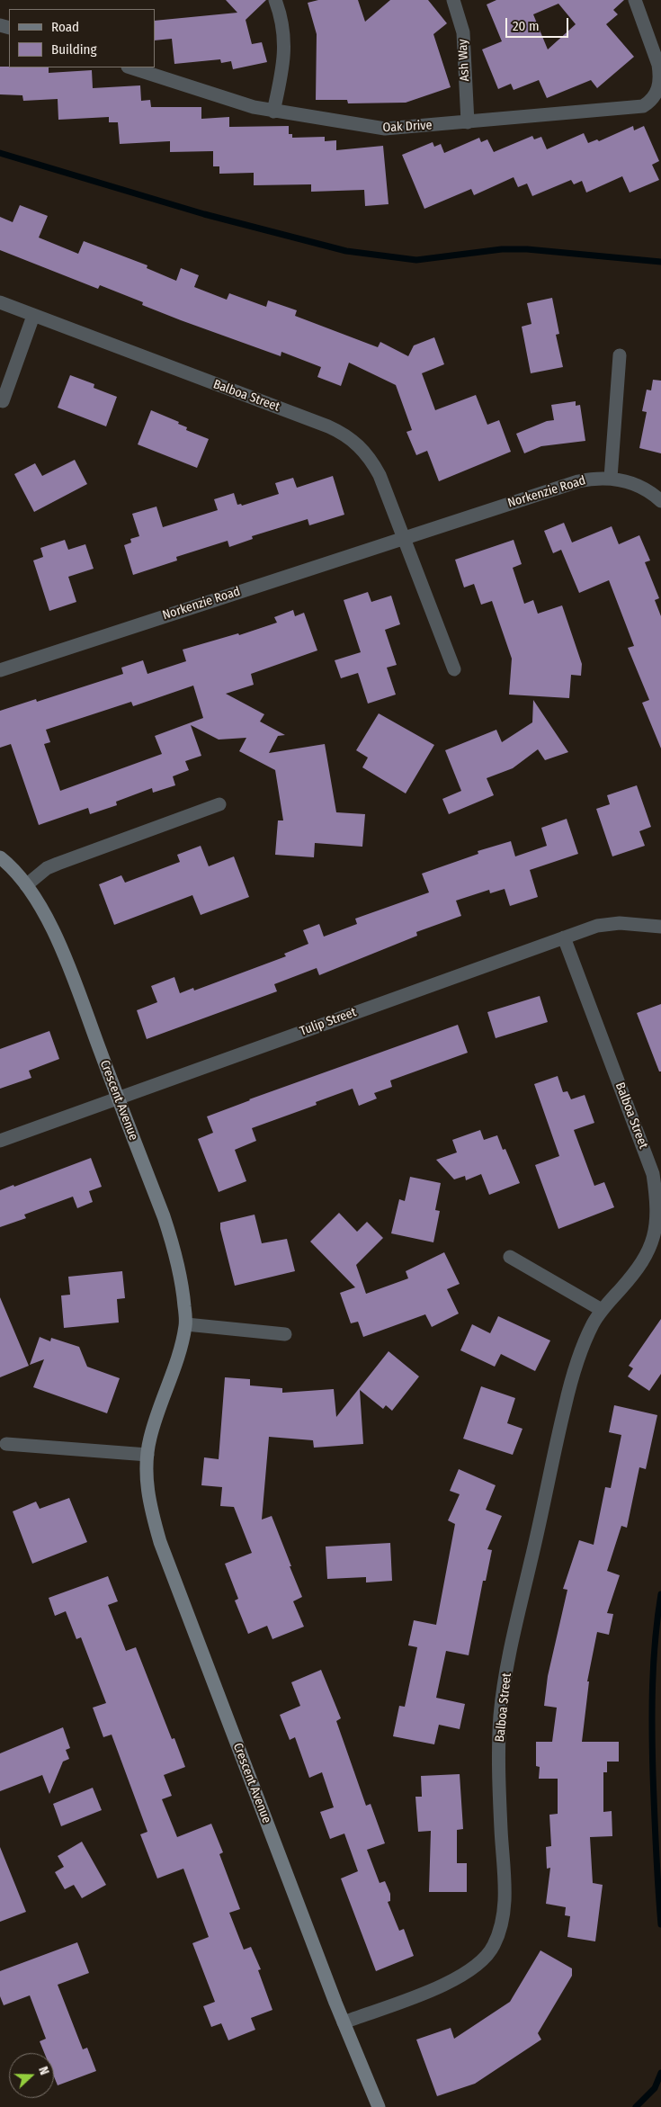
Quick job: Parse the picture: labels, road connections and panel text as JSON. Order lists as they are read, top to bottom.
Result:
{
  "streets": {
    "street": [
      "Ash Way",
      "Oak Drive",
      "Balboa Street",
      "Norkenzie Road",
      "Tulip Street",
      "Crescent Avenue"
    ]
  },
  "crossings": [
    ["Ash Way", "Oak Drive"],
    ["Balboa Street", "Norkenzie Road"],
    ["Balboa Street", "Tulip Street"],
    ["Balboa Street", "Crescent Avenue"],
    ["Tulip Street", "Crescent Avenue"]
  ],
  "legend": ["Road", "Building"],
  "scale_bar": "20 m",
  "north": "right"
}
